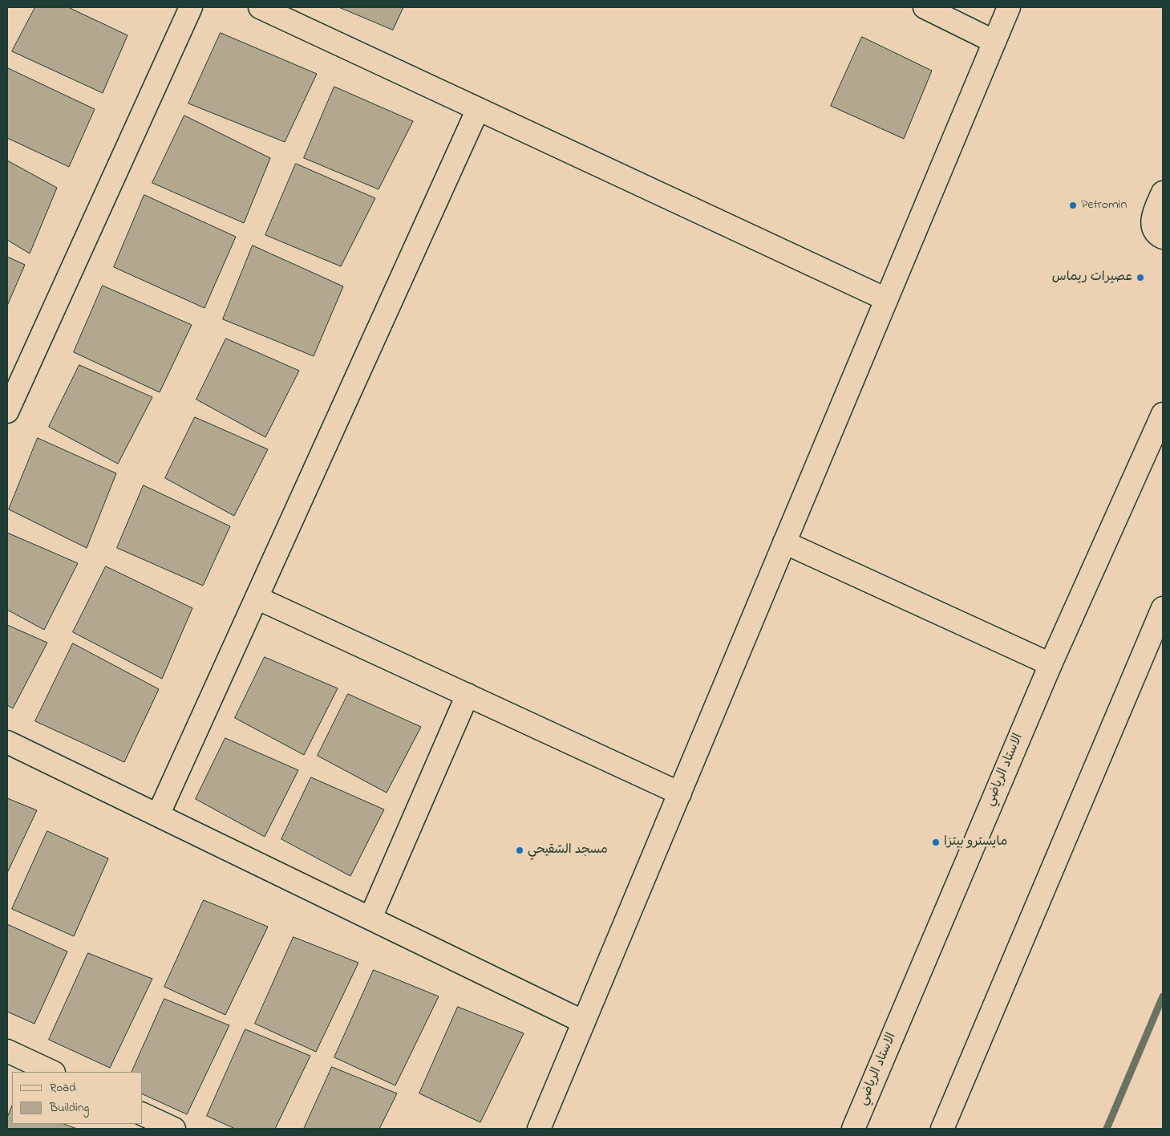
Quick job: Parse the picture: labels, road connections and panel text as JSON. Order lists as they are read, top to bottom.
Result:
{
  "streets": {
    "street": ["الاستاد الرياضي"]
  },
  "places": [
    "Petromin",
    "عصيرات ريماس",
    "مايسترو بيتزا",
    "مسجد الشقيحي"
  ],
  "legend": ["Road", "Building"]
}
